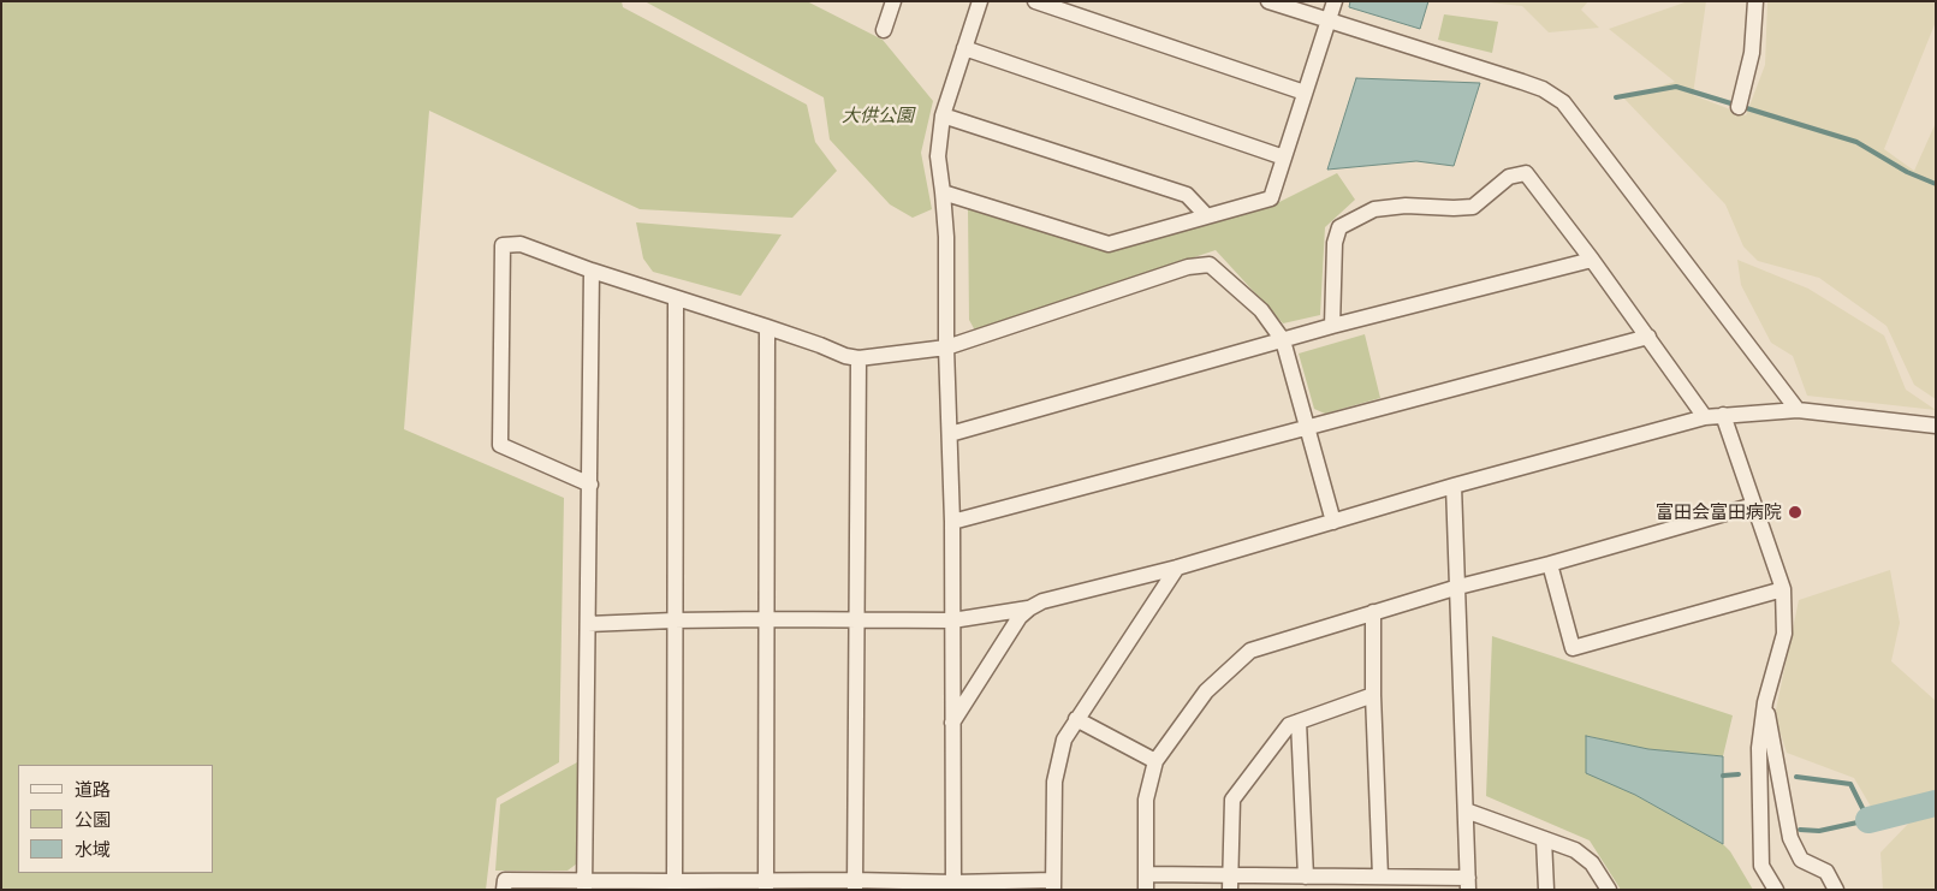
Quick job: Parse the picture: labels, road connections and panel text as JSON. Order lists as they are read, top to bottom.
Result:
{
  "parks": ["大供公園"],
  "places": ["富田会富田病院"],
  "legend": ["道路", "公園", "水域"]
}
